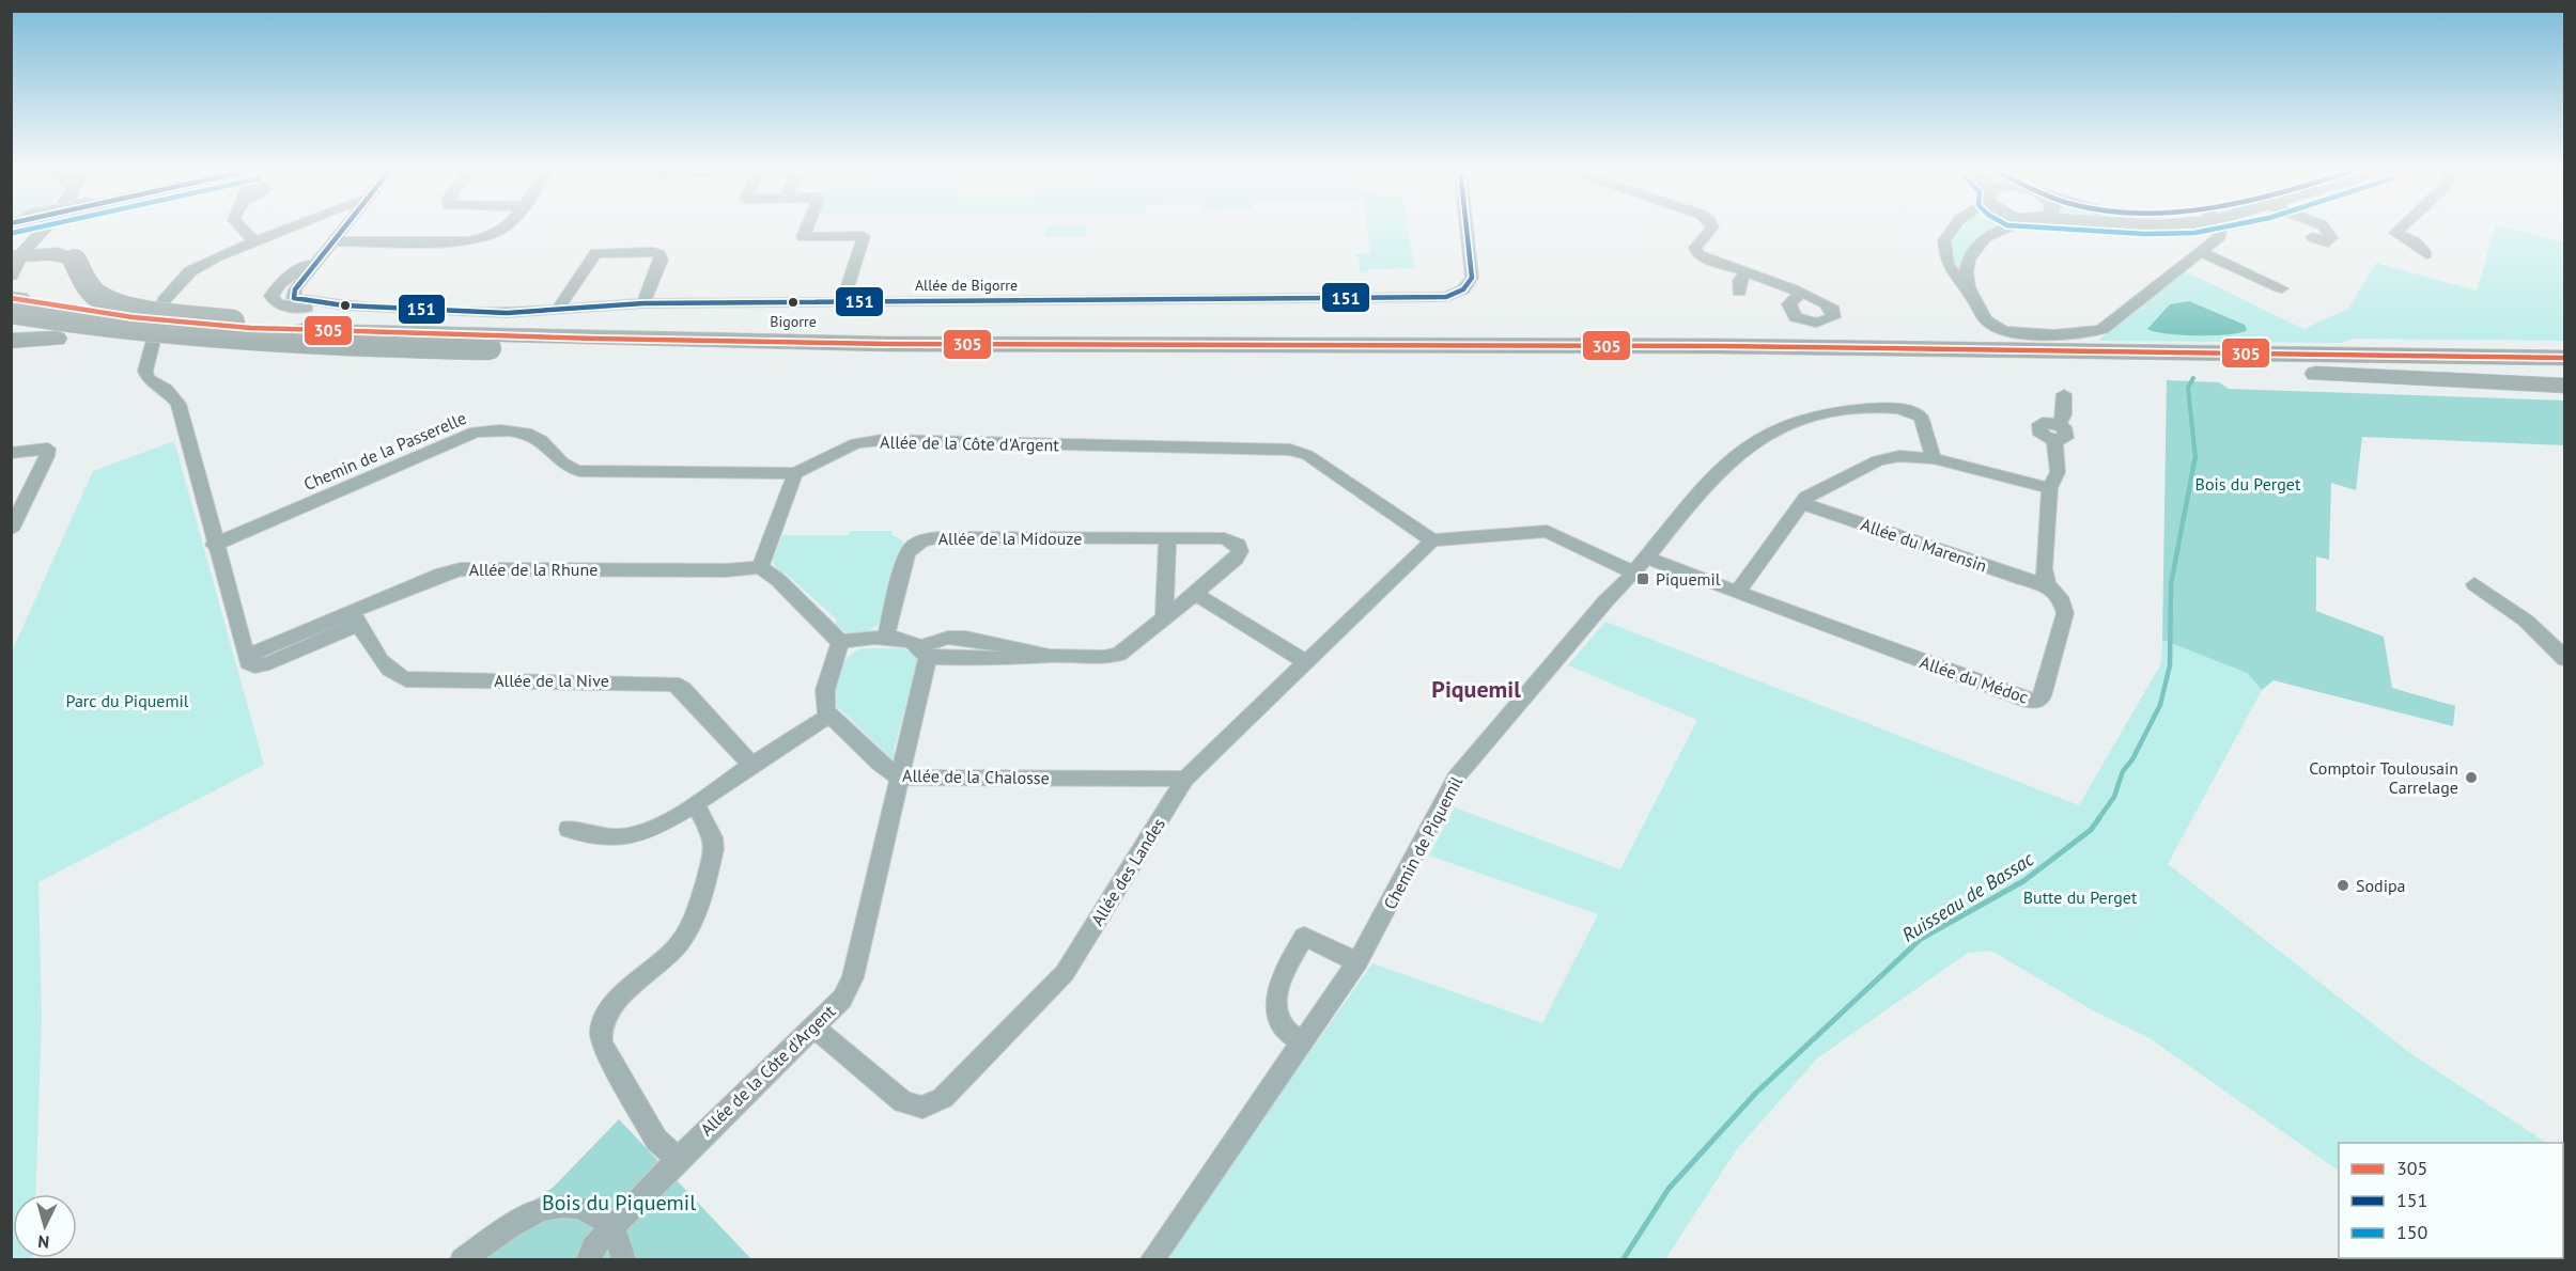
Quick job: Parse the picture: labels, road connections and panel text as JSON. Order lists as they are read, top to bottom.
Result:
{
  "streets": {
    "street": [
      "Allée de Bigorre",
      "Allée de la Côte d'Argent",
      "Chemin de la Passerelle",
      "Allée de la Midouze",
      "Allée du Marensin",
      "Allée de la Rhune",
      "Allée du Médoc",
      "Allée de la Nive",
      "Allée de la Chalosse",
      "Chemin de Piquemil",
      "Allée des Landes"
    ]
  },
  "crossings": [
    ["Allée de la Côte d'Argent", "Chemin de la Passerelle"],
    ["Allée de la Côte d'Argent", "Allée de la Midouze"],
    ["Allée de la Côte d'Argent", "Allée de la Chalosse"],
    ["Allée de la Côte d'Argent", "Allée des Landes"],
    ["Chemin de la Passerelle", "Allée de la Rhune"],
    ["Allée du Marensin", "Allée du Médoc"],
    ["Allée de la Rhune", "Allée de la Nive"],
    ["Allée du Médoc", "Chemin de Piquemil"],
    ["Allée de la Chalosse", "Allée des Landes"]
  ],
  "districts": ["Piquemil"],
  "water": ["Ruisseau de Bassac"],
  "parks": [
    "Bois du Perget",
    "Parc du Piquemil",
    "Butte du Perget",
    "Bois du Piquemil"
  ],
  "places": {
    "other": ["Bigorre", "Comptoir Toulousain Carrelage", "Sodipa"],
    "transit": ["Piquemil"]
  },
  "lines": ["transit line 151", "transit line 150", "transit line 305"],
  "legend": ["305", "151", "150"],
  "north": "bottom"
}
